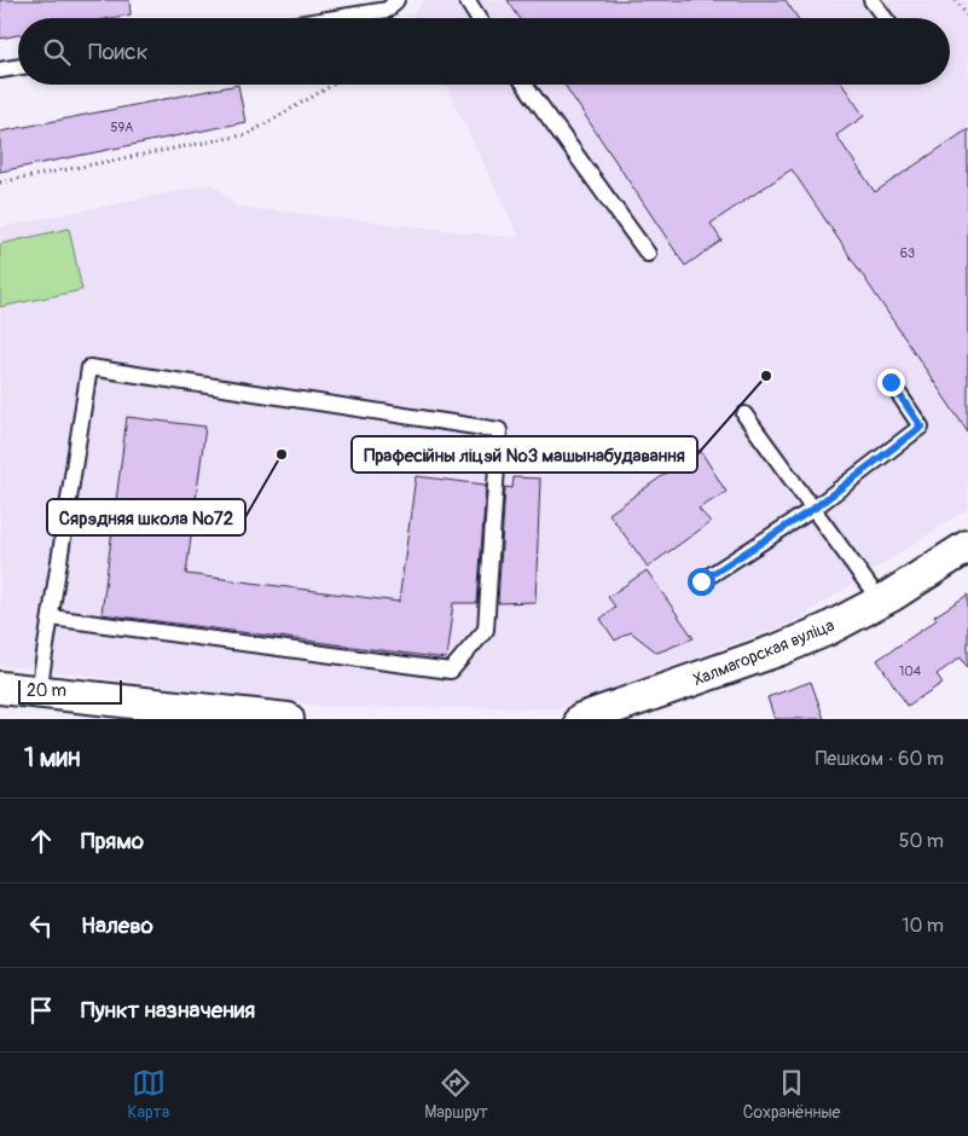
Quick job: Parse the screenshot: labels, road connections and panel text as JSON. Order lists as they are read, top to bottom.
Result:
{
  "streets": {
    "street": ["Халмагорская вуліца"]
  },
  "places": ["Прафесійны ліцэй №3 машынабудавання", "Сярэдняя школа №72"],
  "house_numbers": ["59А", "63", "104"],
  "scale_bar": "20 m",
  "page": {
    "search": "Поиск",
    "scale": "20 m",
    "heading": ["1 мин", "Пешком · 60 m"],
    "list": [
      ["Прямо", "50 m"],
      ["Налево", "10 m"],
      "Пункт назначения"
    ],
    "nav": ["Карта", "Маршрут", "Сохранённые"]
  }
}
